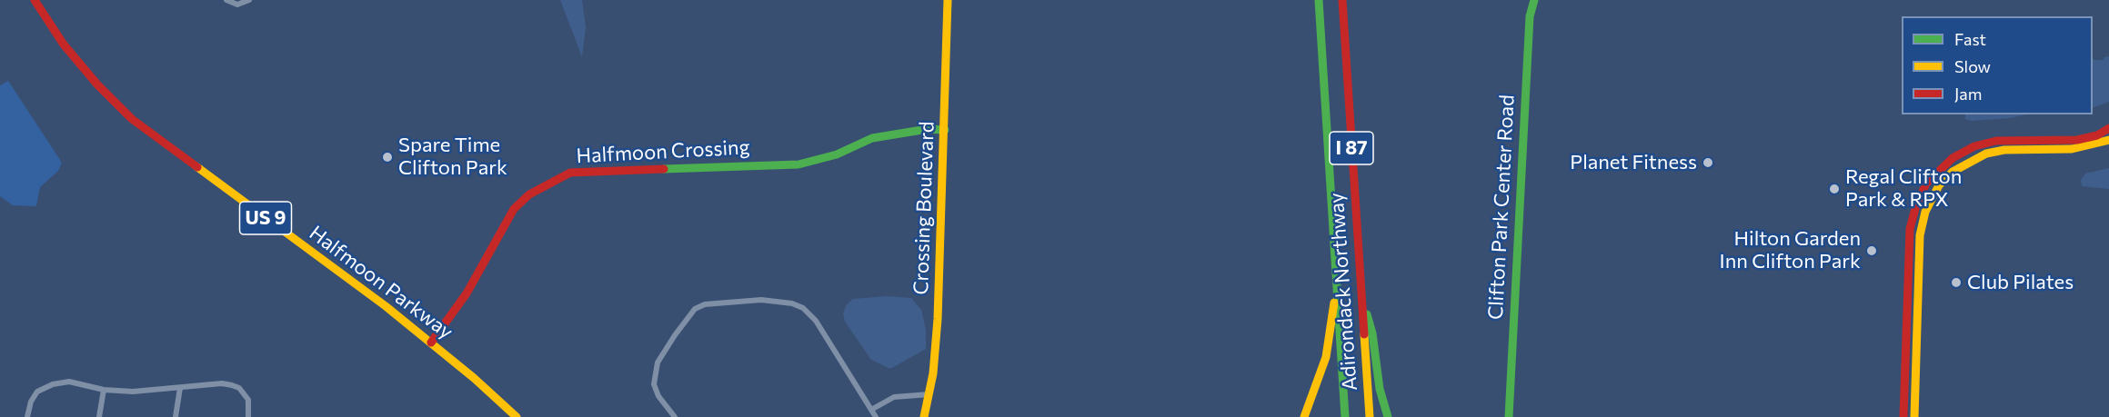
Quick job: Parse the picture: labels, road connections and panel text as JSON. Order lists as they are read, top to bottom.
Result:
{
  "streets": {
    "main road": [
      "I 87",
      "Halfmoon Crossing",
      "Clifton Park Center Road",
      "Crossing Boulevard",
      "US 9",
      "Halfmoon Parkway",
      "Adirondack Northway"
    ]
  },
  "crossings": [
    ["Halfmoon Crossing", "Crossing Boulevard"],
    ["Halfmoon Crossing", "Halfmoon Parkway"]
  ],
  "places": [
    "Spare Time Clifton Park",
    "Planet Fitness",
    "Regal Clifton Park & RPX",
    "Hilton Garden Inn Clifton Park",
    "Club Pilates"
  ],
  "legend": ["Fast", "Slow", "Jam"]
}
